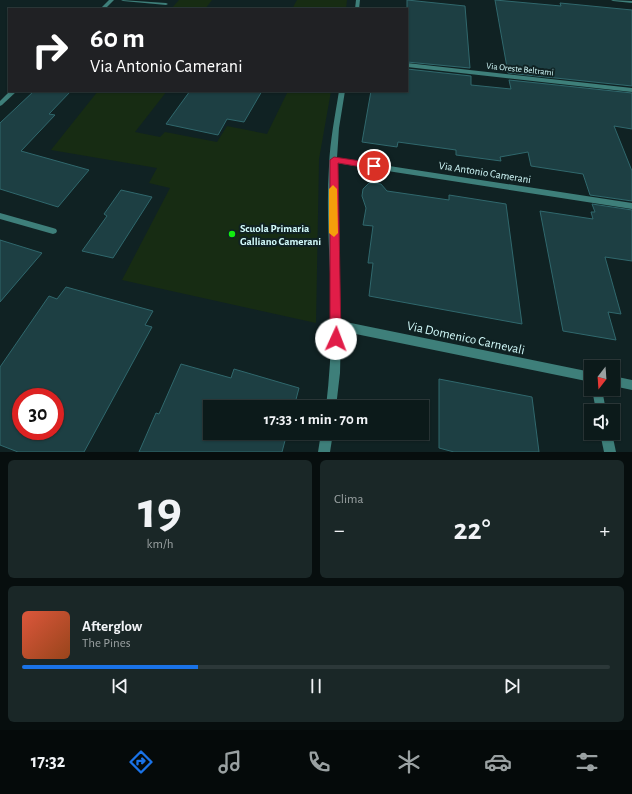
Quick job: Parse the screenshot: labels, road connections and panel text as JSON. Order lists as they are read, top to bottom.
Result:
{
  "streets": {
    "street": ["Via Oreste Beltrami", "Via Antonio Camerani", "Via Domenico Carnevali"]
  },
  "places": ["Scuola Primaria Galliano Camerani"],
  "north": "bottom",
  "page": {
    "turn": ["60 m", "Via Antonio Camerani"],
    "limit": "30",
    "trip": "17:33 · 1 min · 70 m",
    "tile": [
      ["19", "km/h"],
      "Clima"
    ],
    "heat": ["−", "22°", "+"],
    "song": ["Afterglow", "The Pines"],
    "tabs": "17:32"
  }
}
